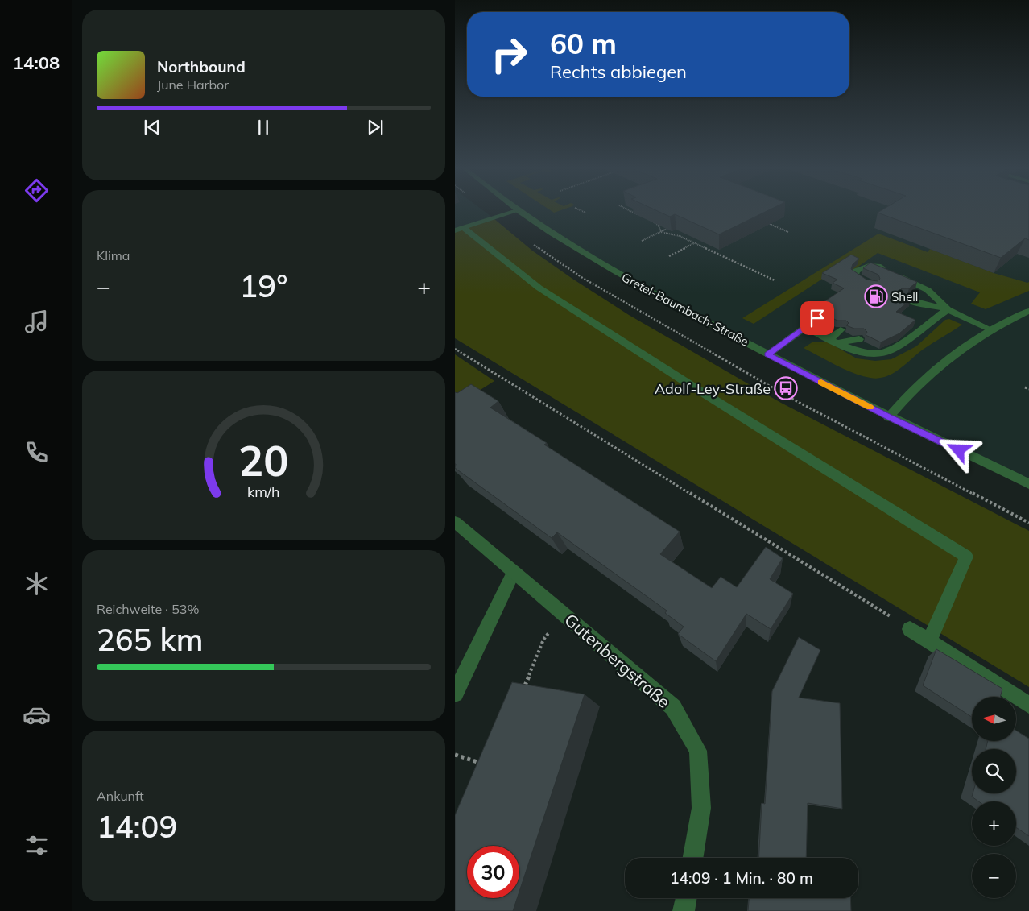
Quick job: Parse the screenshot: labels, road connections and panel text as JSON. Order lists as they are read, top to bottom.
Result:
{
  "streets": {
    "street": ["Gretel-Baumbach-Straße", "Gutenbergstraße"]
  },
  "places": {
    "fuel station": ["Shell"],
    "bus stop": ["Adolf-Ley-Straße"]
  },
  "north": "left",
  "page": {
    "tabs": "14:08",
    "turn": ["60 m", "Rechts abbiegen"],
    "song": ["Northbound", "June Harbor"],
    "tile": [
      "Klima",
      ["Reichweite · 53%", "265 km"],
      ["Ankunft", "14:09"]
    ],
    "heat": ["−", "19°", "+"],
    "map_buttons": ["+", "−"],
    "limit": "30",
    "trip": "14:09 · 1 Min. · 80 m",
    "gauge": ["20", "km/h"]
  }
}
